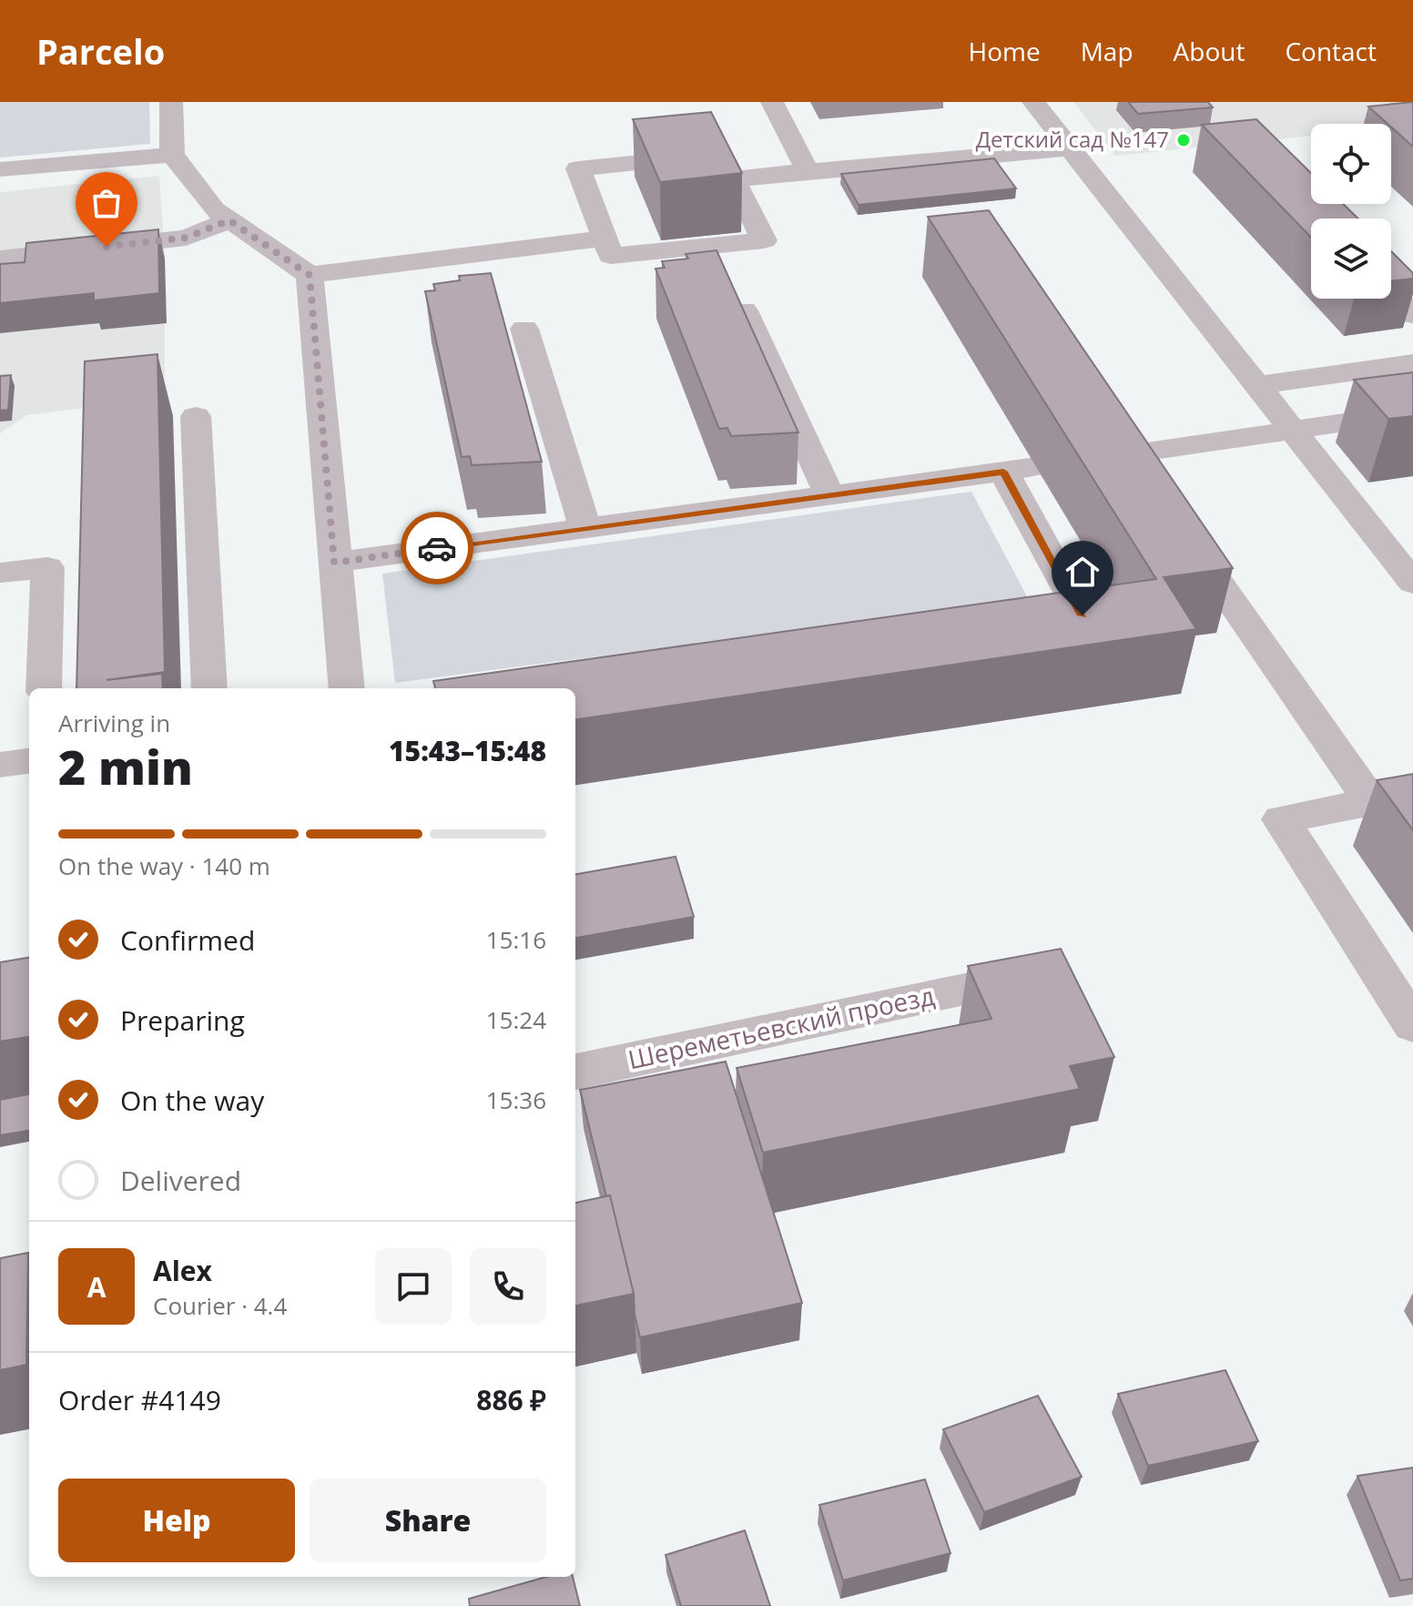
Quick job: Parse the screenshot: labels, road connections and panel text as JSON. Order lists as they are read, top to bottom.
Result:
{
  "streets": {
    "street": ["Шереметьевский проезд"]
  },
  "places": ["Детский сад №147"],
  "page": {
    "header": "Parcelo",
    "nav": [
      "Home",
      "Map",
      "About",
      "Contact"
    ],
    "heading": ["2 min", "Arriving in", "15:43–15:48"],
    "panel": [
      "Alex",
      "Courier · 4.4",
      "Order #4149",
      "886 ₽"
    ],
    "bar": "On the way · 140 m",
    "list": [
      ["Confirmed", "15:16"],
      ["Preparing", "15:24"],
      ["On the way", "15:36"],
      "Delivered"
    ],
    "round": "A",
    "buttons": ["Help", "Share"]
  }
}
